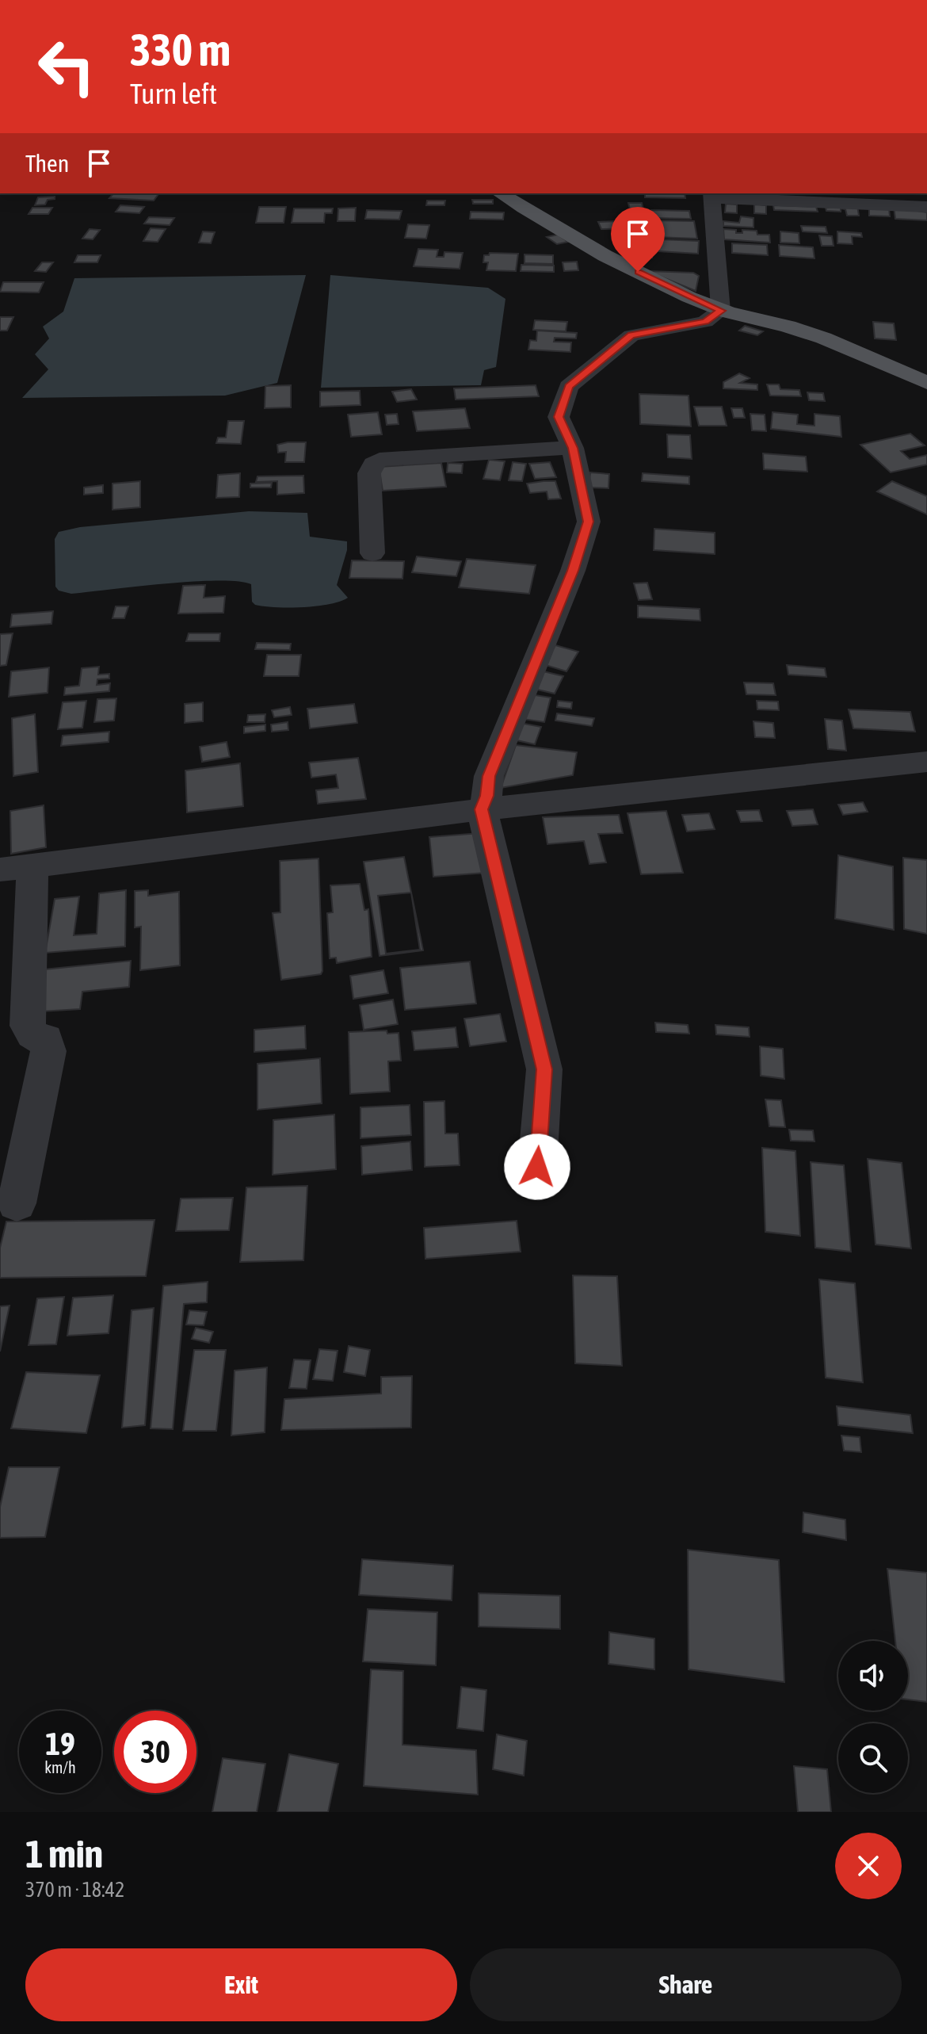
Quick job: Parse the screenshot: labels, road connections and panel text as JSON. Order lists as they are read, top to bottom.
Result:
{
  "page": {
    "turn": ["330 m", "Turn left"],
    "then": "Then",
    "speed": "19 km/h",
    "limit": "30",
    "heading": ["1 min", "370 m · 18:42"],
    "buttons": ["Exit", "Share"]
  }
}
